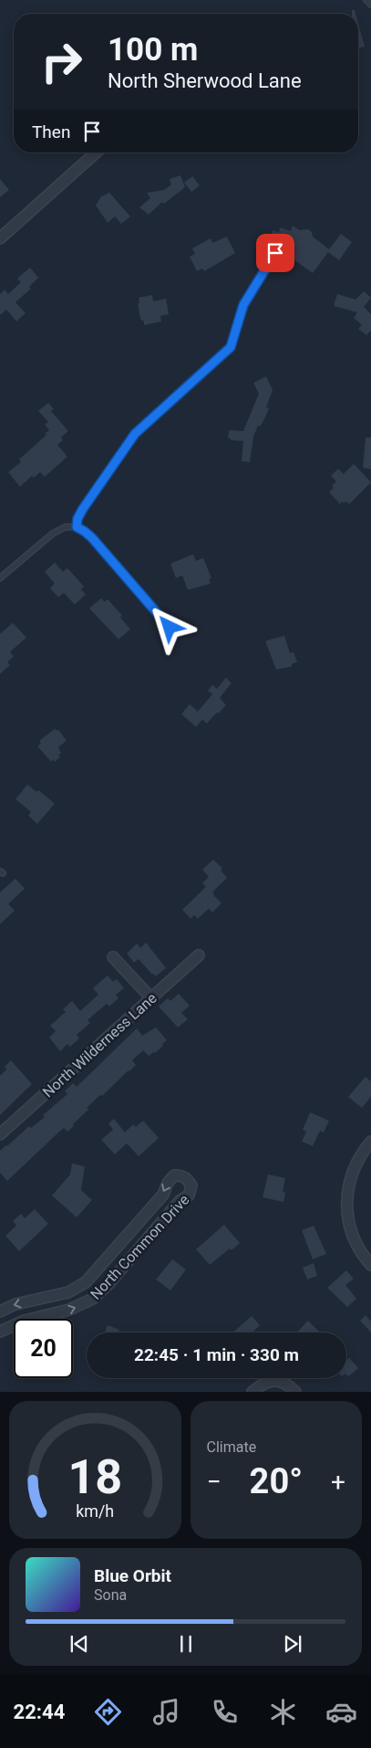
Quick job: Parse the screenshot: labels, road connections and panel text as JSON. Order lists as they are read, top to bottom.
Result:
{
  "streets": {
    "street": ["North Wilderness Lane", "North Common Drive"]
  },
  "page": {
    "turn": ["100 m", "North Sherwood Lane"],
    "then": "Then",
    "limit": "20",
    "trip": "22:45 · 1 min · 330 m",
    "tile": "Climate",
    "heat": ["−", "20°", "+"],
    "song": ["Blue Orbit", "Sona"],
    "tabs": "22:44",
    "gauge": ["18", "km/h"]
  }
}
